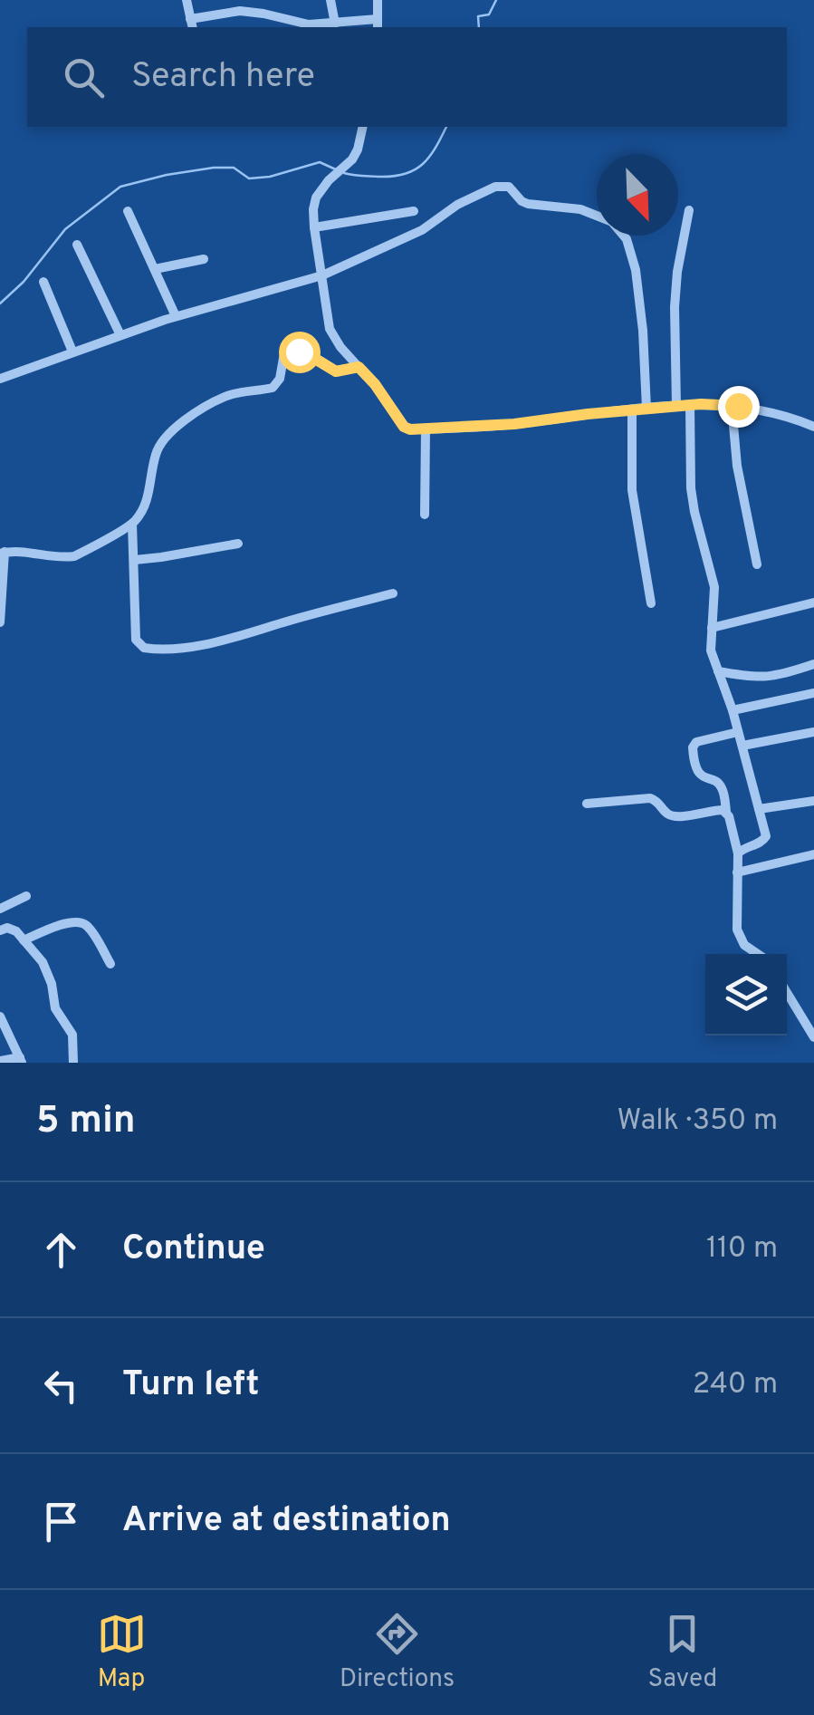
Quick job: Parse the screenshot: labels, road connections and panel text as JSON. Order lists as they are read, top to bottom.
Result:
{
  "north": "bottom right",
  "page": {
    "search": "Search here",
    "heading": ["5 min", "Walk · 350 m"],
    "list": [
      ["Continue", "110 m"],
      ["Turn left", "240 m"],
      "Arrive at destination"
    ],
    "nav": ["Map", "Directions", "Saved"]
  }
}
